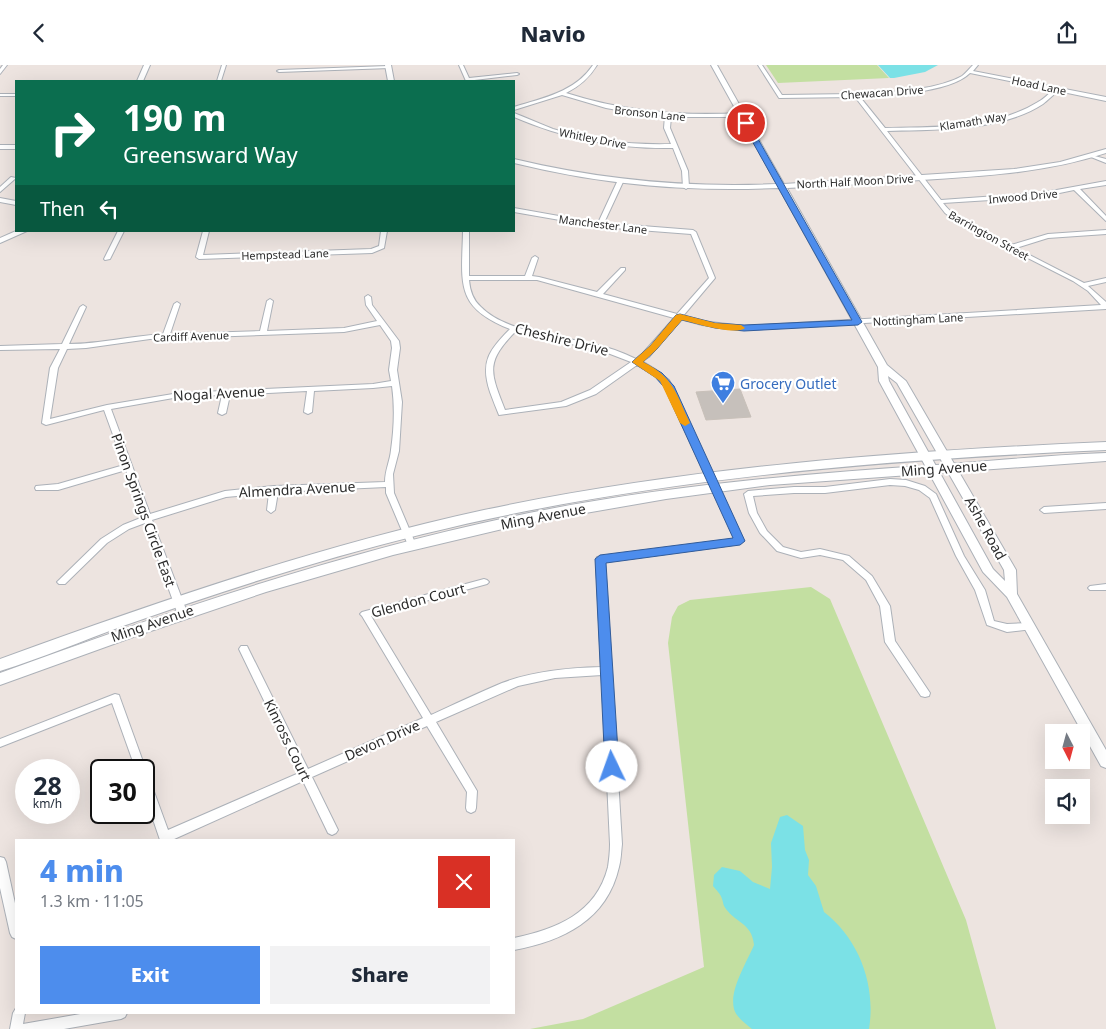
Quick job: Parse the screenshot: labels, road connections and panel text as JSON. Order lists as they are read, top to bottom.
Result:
{
  "streets": {
    "main road": ["Ming Avenue"],
    "street": [
      "Hoad Lane",
      "Chewacan Drive",
      "Bronson Lane",
      "Klamath Way",
      "Whitley Drive",
      "North Half Moon Drive",
      "Inwood Drive",
      "Manchester Lane",
      "Barrington Street",
      "Hempstead Lane",
      "Nottingham Lane",
      "Cardiff Avenue",
      "Cheshire Drive",
      "Nogal Avenue",
      "Almendra Avenue",
      "Pinon Springs Circle East",
      "Ashe Road",
      "Glendon Court",
      "Kinross Court",
      "Devon Drive"
    ]
  },
  "crossings": [
    ["Hoad Lane", "Chewacan Drive"],
    ["Hoad Lane", "Klamath Way"],
    ["Chewacan Drive", "Barrington Street"],
    ["Bronson Lane", "Ashe Road"],
    ["Klamath Way", "Barrington Street"],
    ["North Half Moon Drive", "Barrington Street"],
    ["North Half Moon Drive", "Ashe Road"],
    ["Inwood Drive", "Barrington Street"],
    ["Barrington Street", "Nottingham Lane"],
    ["Nottingham Lane", "Cheshire Drive"],
    ["Nottingham Lane", "Ashe Road"],
    ["Cardiff Avenue", "Nogal Avenue"],
    ["Cheshire Drive", "Ming Avenue"],
    ["Nogal Avenue", "Pinon Springs Circle East"],
    ["Ming Avenue", "Pinon Springs Circle East"],
    ["Ming Avenue", "Ashe Road"],
    ["Almendra Avenue", "Pinon Springs Circle East"],
    ["Glendon Court", "Devon Drive"],
    ["Kinross Court", "Devon Drive"]
  ],
  "places": {
    "supermarket": ["Grocery Outlet"]
  },
  "north": "bottom",
  "page": {
    "header": "Navio",
    "turn": ["190 m", "Greensward Way"],
    "then": "Then",
    "speed": "28 km/h",
    "limit": "30",
    "heading": ["4 min", "1.3 km · 11:05"],
    "buttons": ["Exit", "Share"]
  }
}
